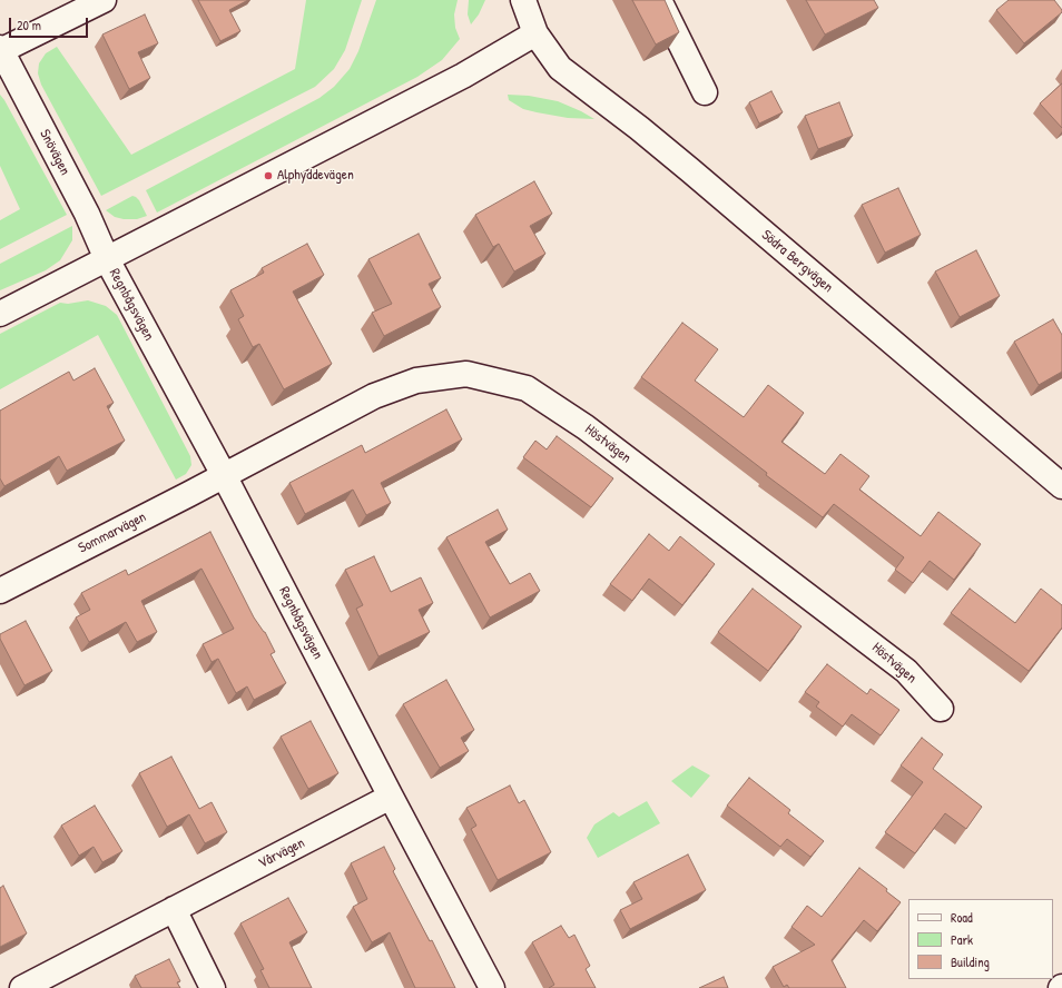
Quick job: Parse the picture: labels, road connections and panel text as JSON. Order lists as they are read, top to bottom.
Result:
{
  "streets": {
    "street": [
      "Snövägen",
      "Södra Bergvägen",
      "Regnbågsvägen",
      "Höstvägen",
      "Sommarvägen",
      "Vårvägen"
    ]
  },
  "crossings": [
    ["Snövägen", "Regnbågsvägen"],
    ["Regnbågsvägen", "Höstvägen"],
    ["Regnbågsvägen", "Sommarvägen"],
    ["Regnbågsvägen", "Vårvägen"],
    ["Höstvägen", "Sommarvägen"]
  ],
  "places": ["Alphyddevägen"],
  "legend": ["Road", "Park", "Building"],
  "scale_bar": "20 m"
}
